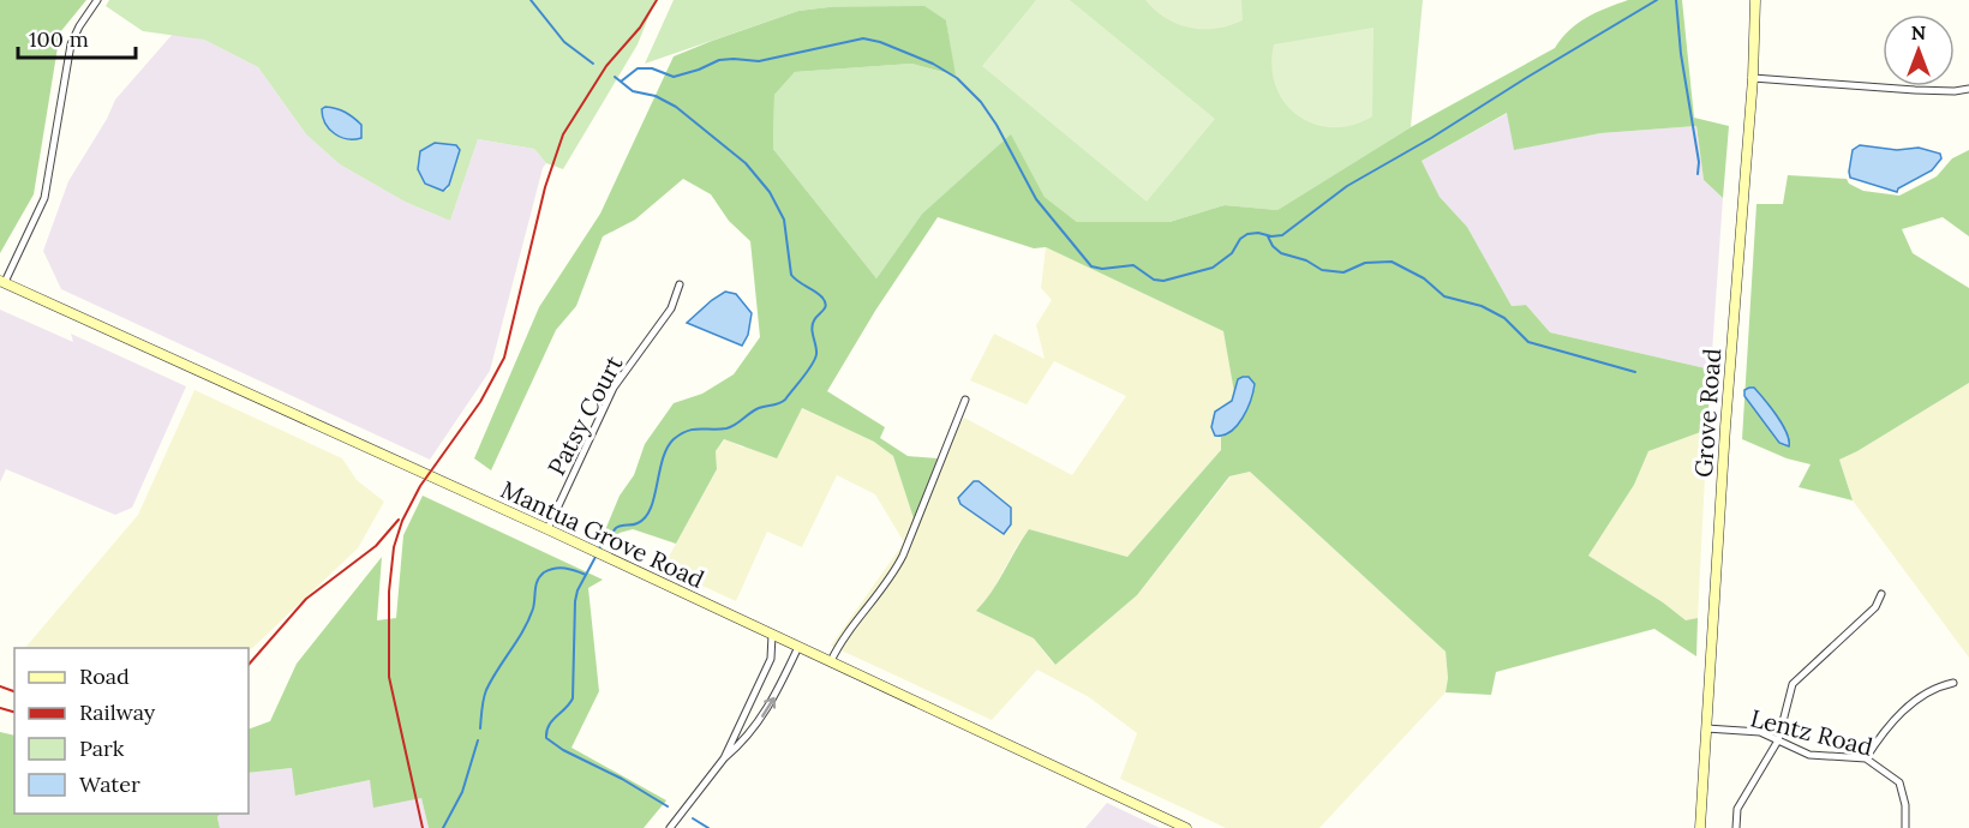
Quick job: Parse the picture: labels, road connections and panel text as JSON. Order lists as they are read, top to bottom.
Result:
{
  "streets": {
    "main road": ["Grove Road", "Mantua Grove Road"],
    "street": ["Patsy Court", "Lentz Road"]
  },
  "crossings": [
    ["Grove Road", "Lentz Road"],
    ["Patsy Court", "Mantua Grove Road"]
  ],
  "legend": [
    "Road",
    "Railway",
    "Park",
    "Water"
  ],
  "scale_bar": "100 m",
  "north": "top"
}
